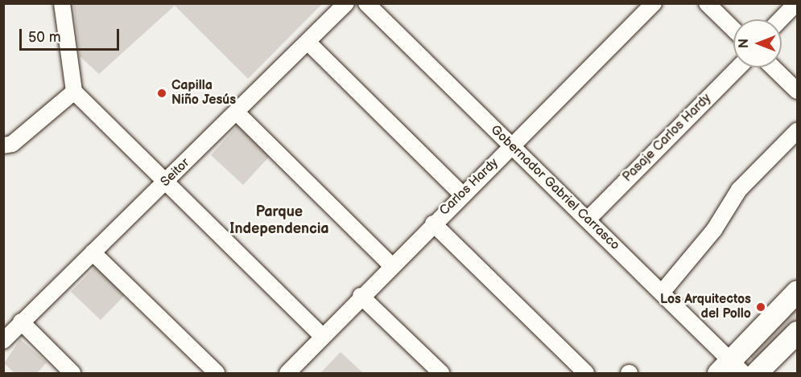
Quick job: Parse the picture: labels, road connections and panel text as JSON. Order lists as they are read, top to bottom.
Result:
{
  "streets": {
    "street": [
      "Pasaje Carlos Hardy",
      "Seitor",
      "Carlos Hardy",
      "Gobernador Gabriel Carrasco"
    ]
  },
  "crossings": [
    ["Pasaje Carlos Hardy", "Gobernador Gabriel Carrasco"],
    ["Carlos Hardy", "Gobernador Gabriel Carrasco"]
  ],
  "districts": ["Parque Independencia"],
  "places": ["Capilla Niño Jesús", "Los Arquitectos del Pollo"],
  "scale_bar": "50 m",
  "north": "left"
}
